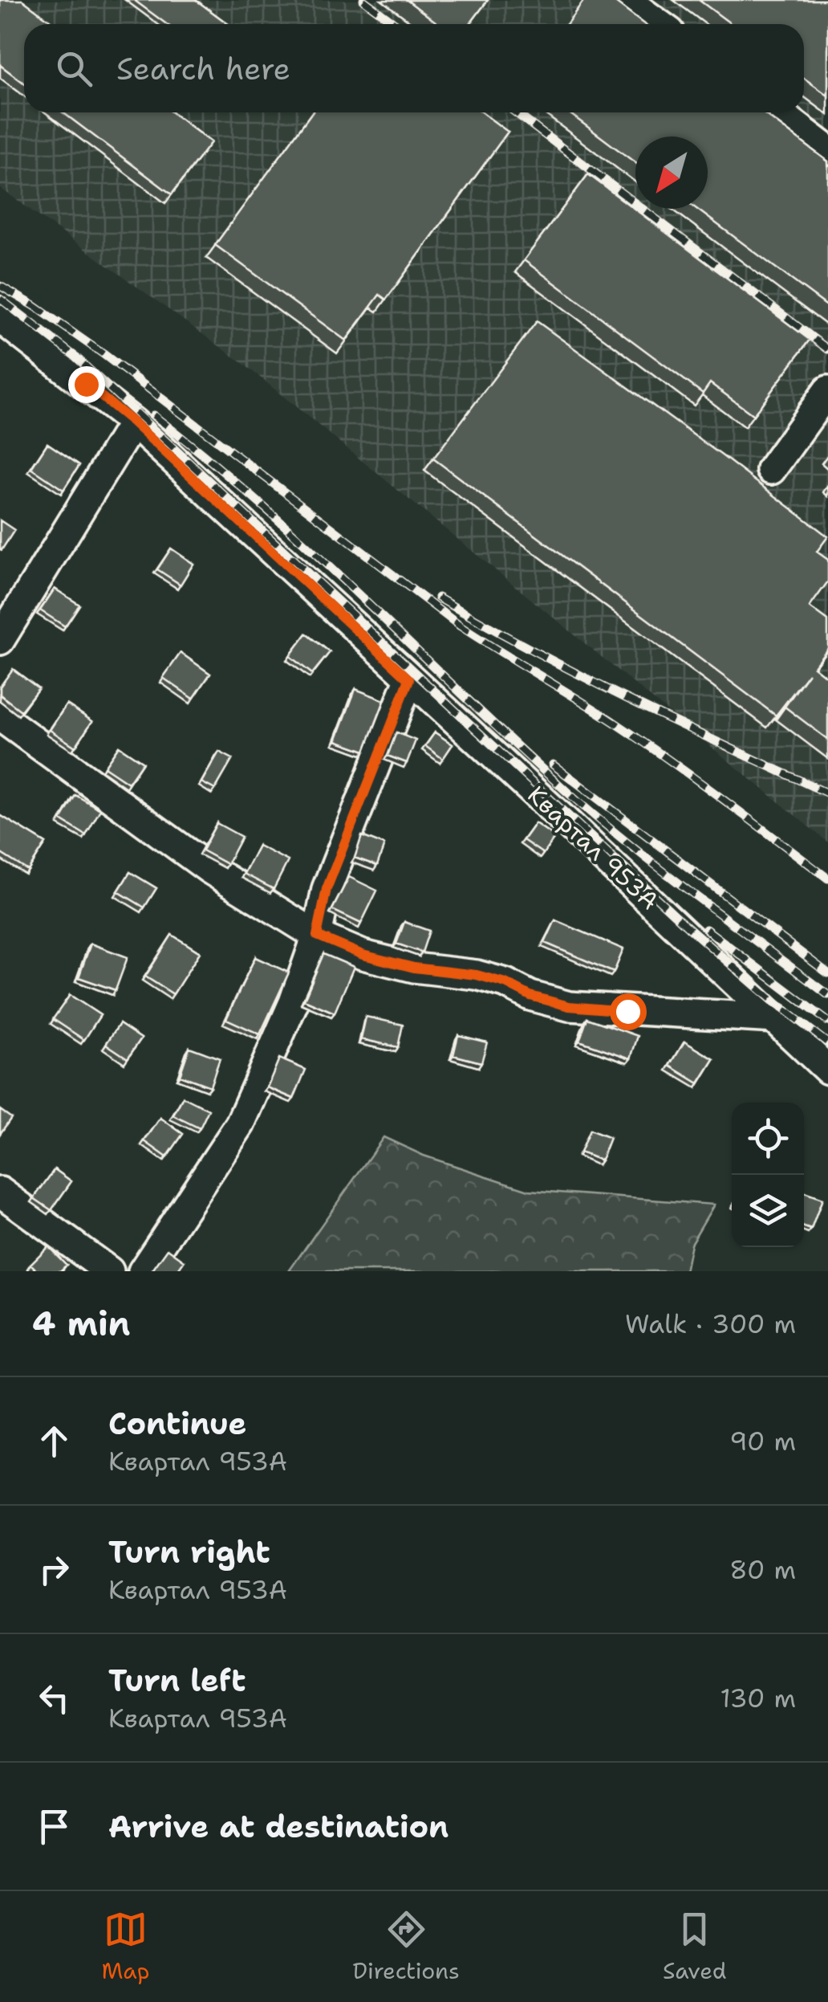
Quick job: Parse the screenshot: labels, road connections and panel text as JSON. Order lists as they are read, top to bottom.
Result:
{
  "streets": {
    "street": ["Квартал 953А"]
  },
  "north": "bottom left",
  "page": {
    "search": "Search here",
    "heading": ["4 min", "Walk · 300 m"],
    "list": [
      ["Continue", "Квартал 953А", "90 m"],
      ["Turn right", "Квартал 953А", "80 m"],
      ["Turn left", "Квартал 953А", "130 m"],
      "Arrive at destination"
    ],
    "nav": ["Map", "Directions", "Saved"]
  }
}
